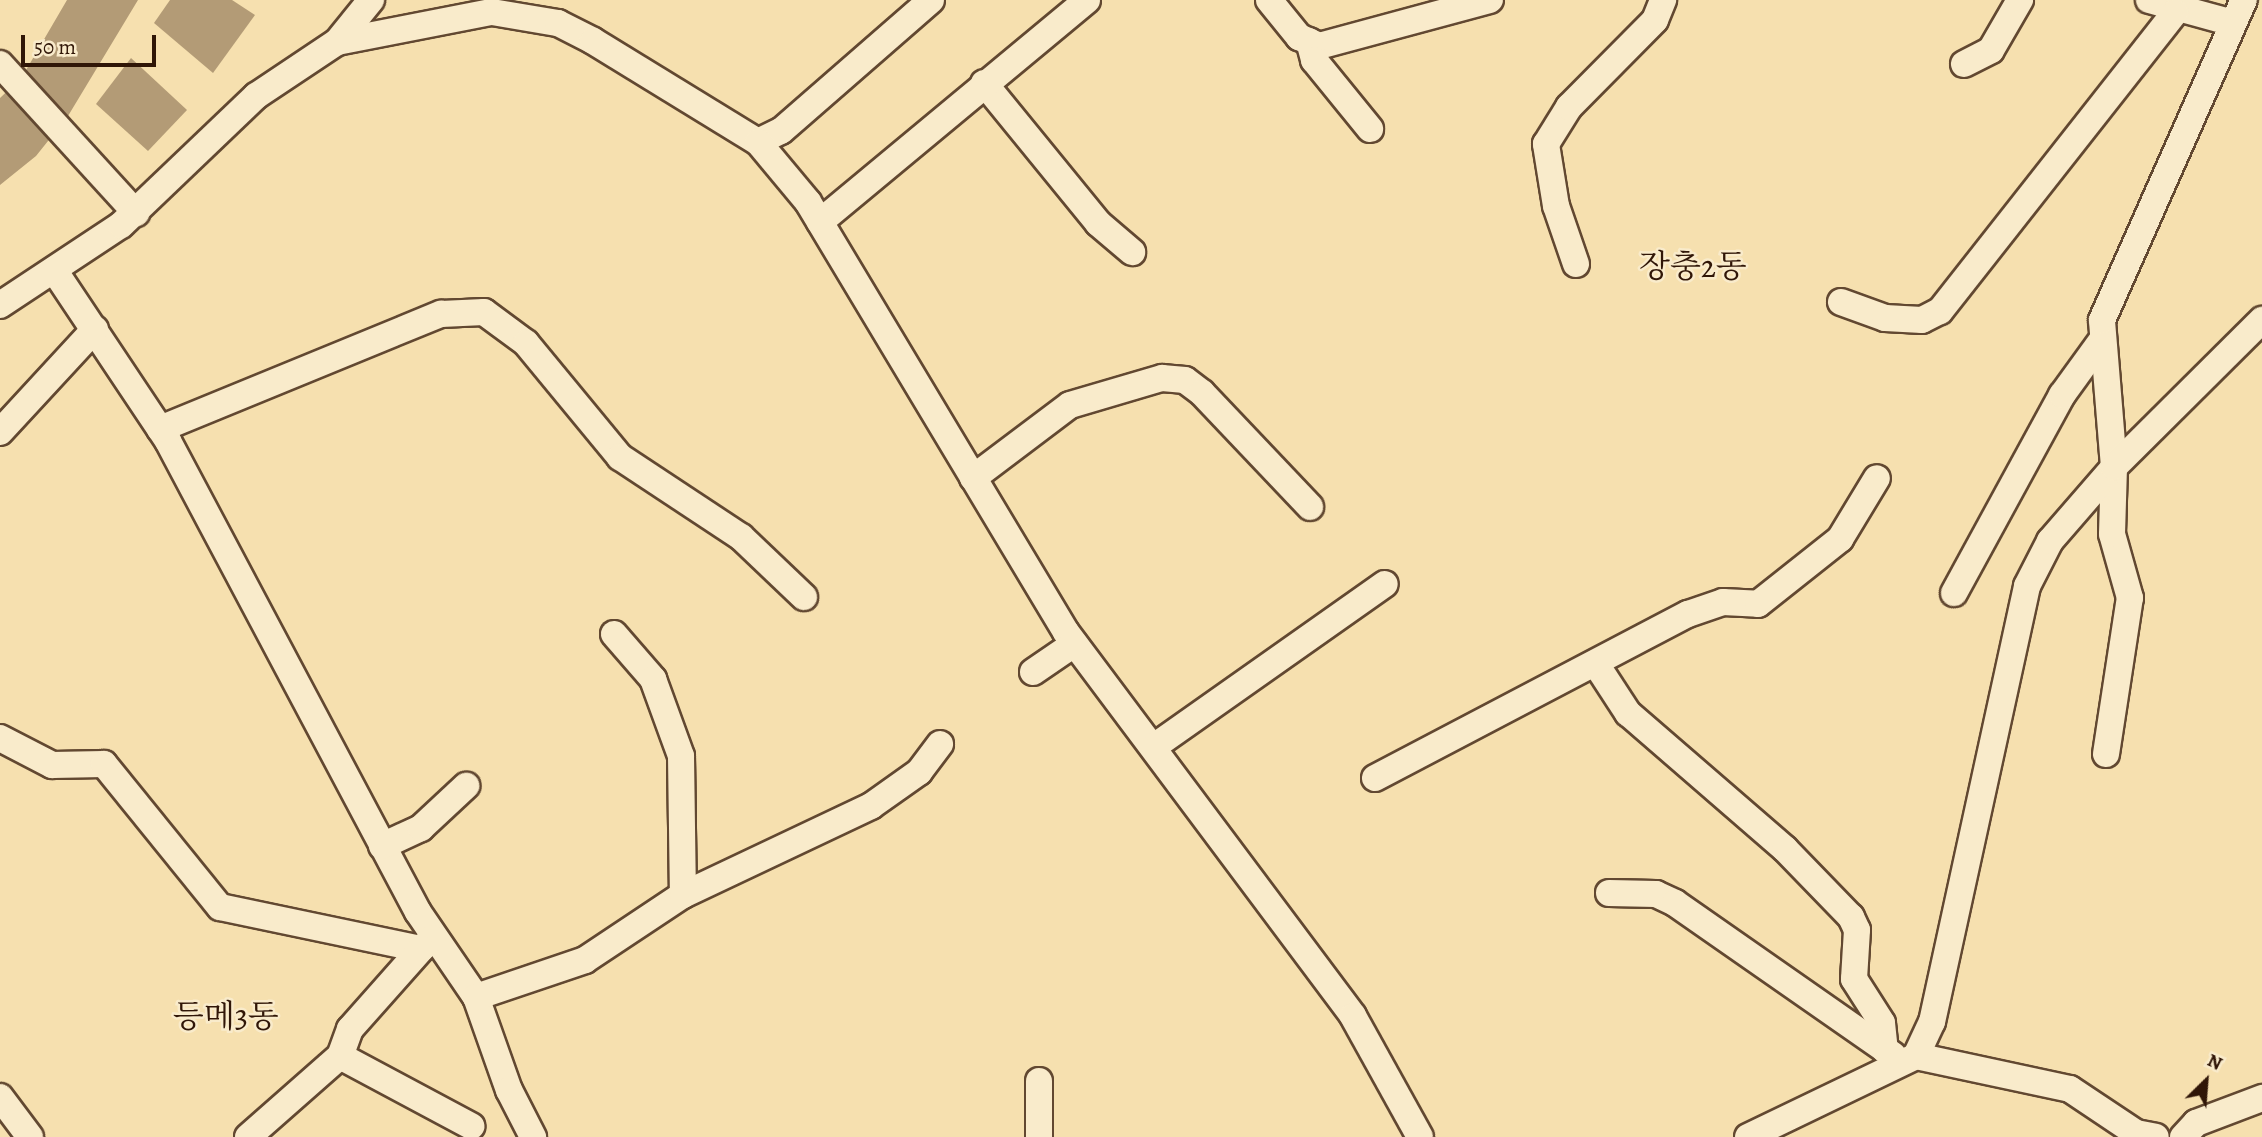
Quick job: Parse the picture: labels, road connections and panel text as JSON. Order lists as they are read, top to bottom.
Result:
{
  "districts": ["장충2동", "등메3동"],
  "scale_bar": "50 m",
  "north": "top right"
}
